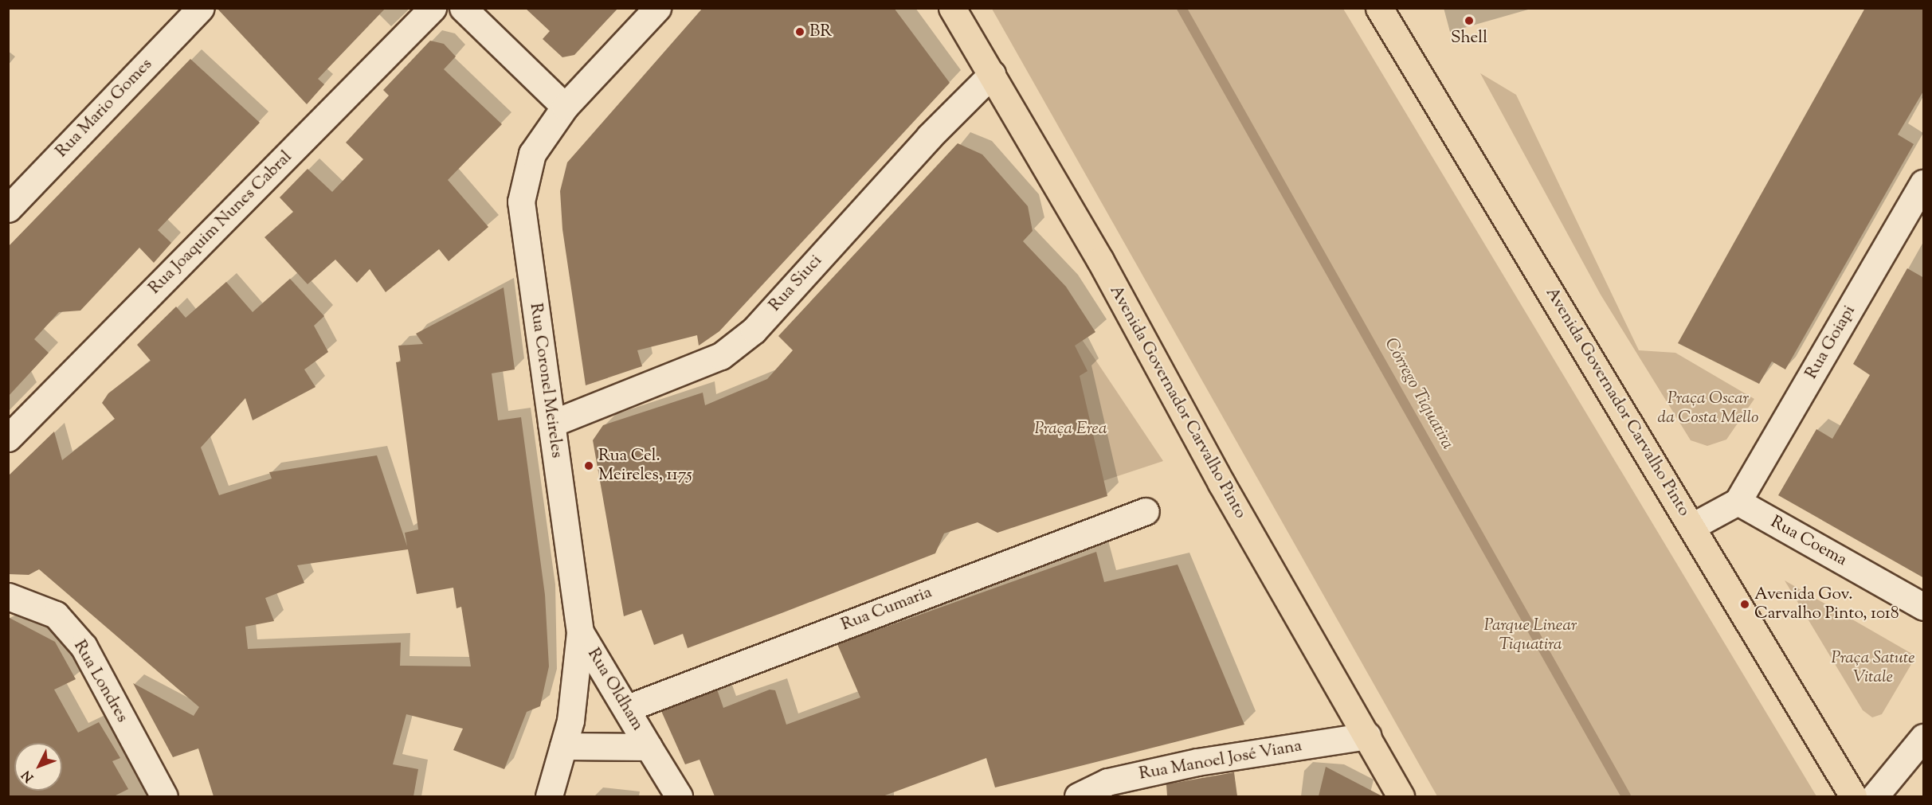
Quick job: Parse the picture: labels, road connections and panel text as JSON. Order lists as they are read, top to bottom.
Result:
{
  "streets": {
    "main road": ["Avenida Governador Carvalho Pinto"],
    "street": [
      "Rua Mario Gomes",
      "Rua Joaquim Nunes Cabral",
      "Rua Siuci",
      "Rua Goiapi",
      "Rua Coronel Meireles",
      "Rua Coema",
      "Rua Cumaria",
      "Rua Londres",
      "Rua Oldham",
      "Rua Manoel José Viana"
    ]
  },
  "crossings": [
    ["Rua Siuci", "Rua Coronel Meireles"],
    ["Rua Siuci", "Avenida Governador Carvalho Pinto"],
    ["Rua Goiapi", "Rua Coema"],
    ["Rua Coronel Meireles", "Rua Oldham"],
    ["Avenida Governador Carvalho Pinto", "Rua Manoel José Viana"],
    ["Rua Cumaria", "Rua Oldham"]
  ],
  "water": ["Córrego Tiquatira"],
  "parks": [
    "Praça Oscar da Costa Mello",
    "Praça Erea",
    "Parque Linear Tiquatira",
    "Praça Satute Vitale"
  ],
  "places": [
    "Shell",
    "BR",
    "Rua Cel. Meireles, 1175",
    "Avenida Gov. Carvalho Pinto, 1018"
  ],
  "north": "bottom left"
}
